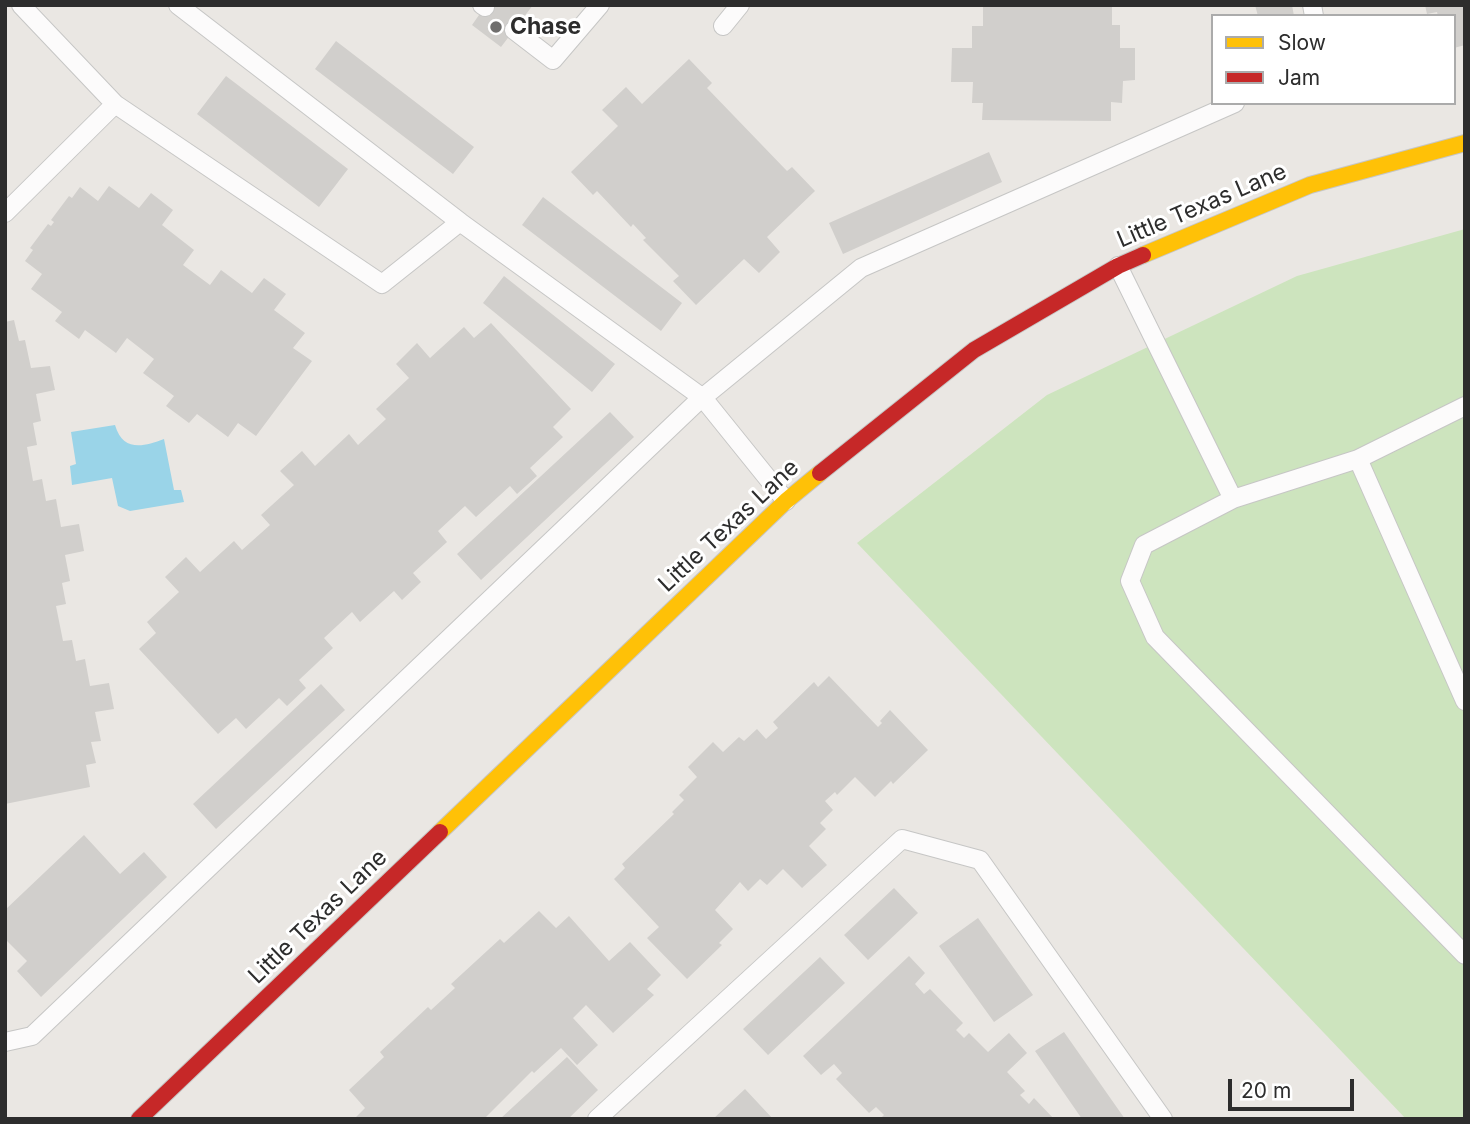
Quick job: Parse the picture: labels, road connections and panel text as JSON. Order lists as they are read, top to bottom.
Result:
{
  "streets": {
    "street": ["Little Texas Lane"]
  },
  "places": ["Chase"],
  "legend": ["Slow", "Jam"],
  "scale_bar": "20 m"
}
